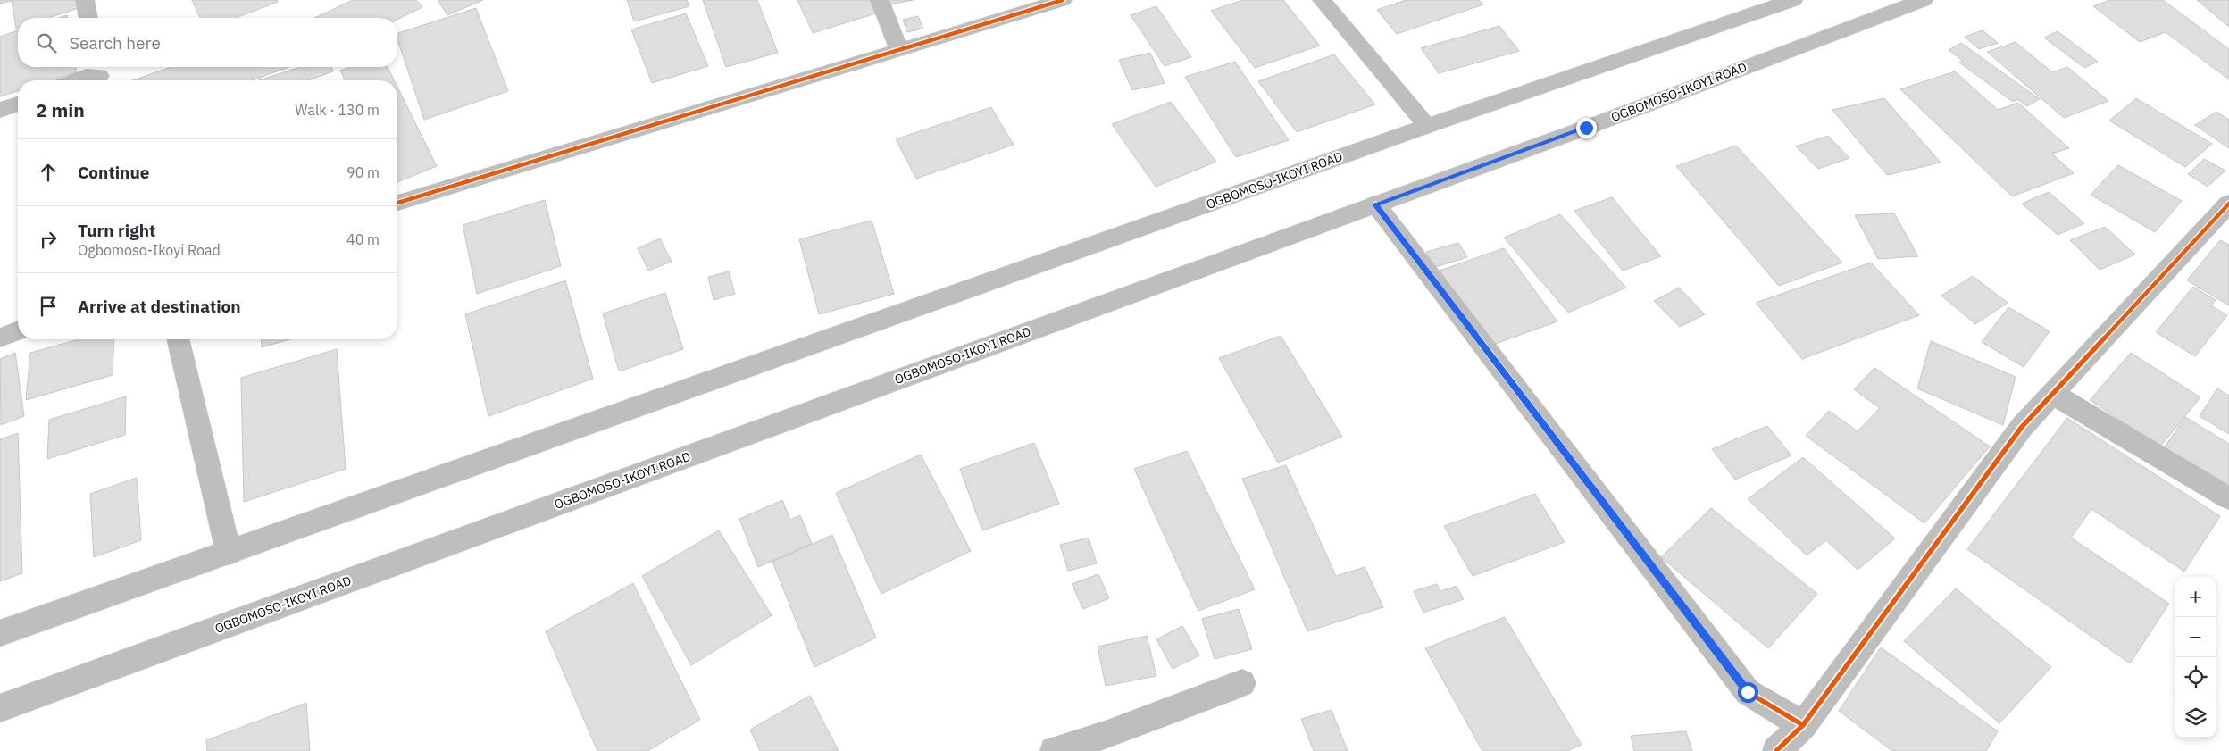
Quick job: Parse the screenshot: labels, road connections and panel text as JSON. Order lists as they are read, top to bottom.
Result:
{
  "streets": {
    "main road": ["OGBOMOSO-IKOYI ROAD"]
  },
  "page": {
    "search": "Search here",
    "heading": ["2 min", "Walk · 130 m"],
    "list": [
      ["Continue", "90 m"],
      ["Turn right", "Ogbomoso-Ikoyi Road", "40 m"],
      "Arrive at destination"
    ],
    "map_buttons": ["+", "−"]
  }
}
